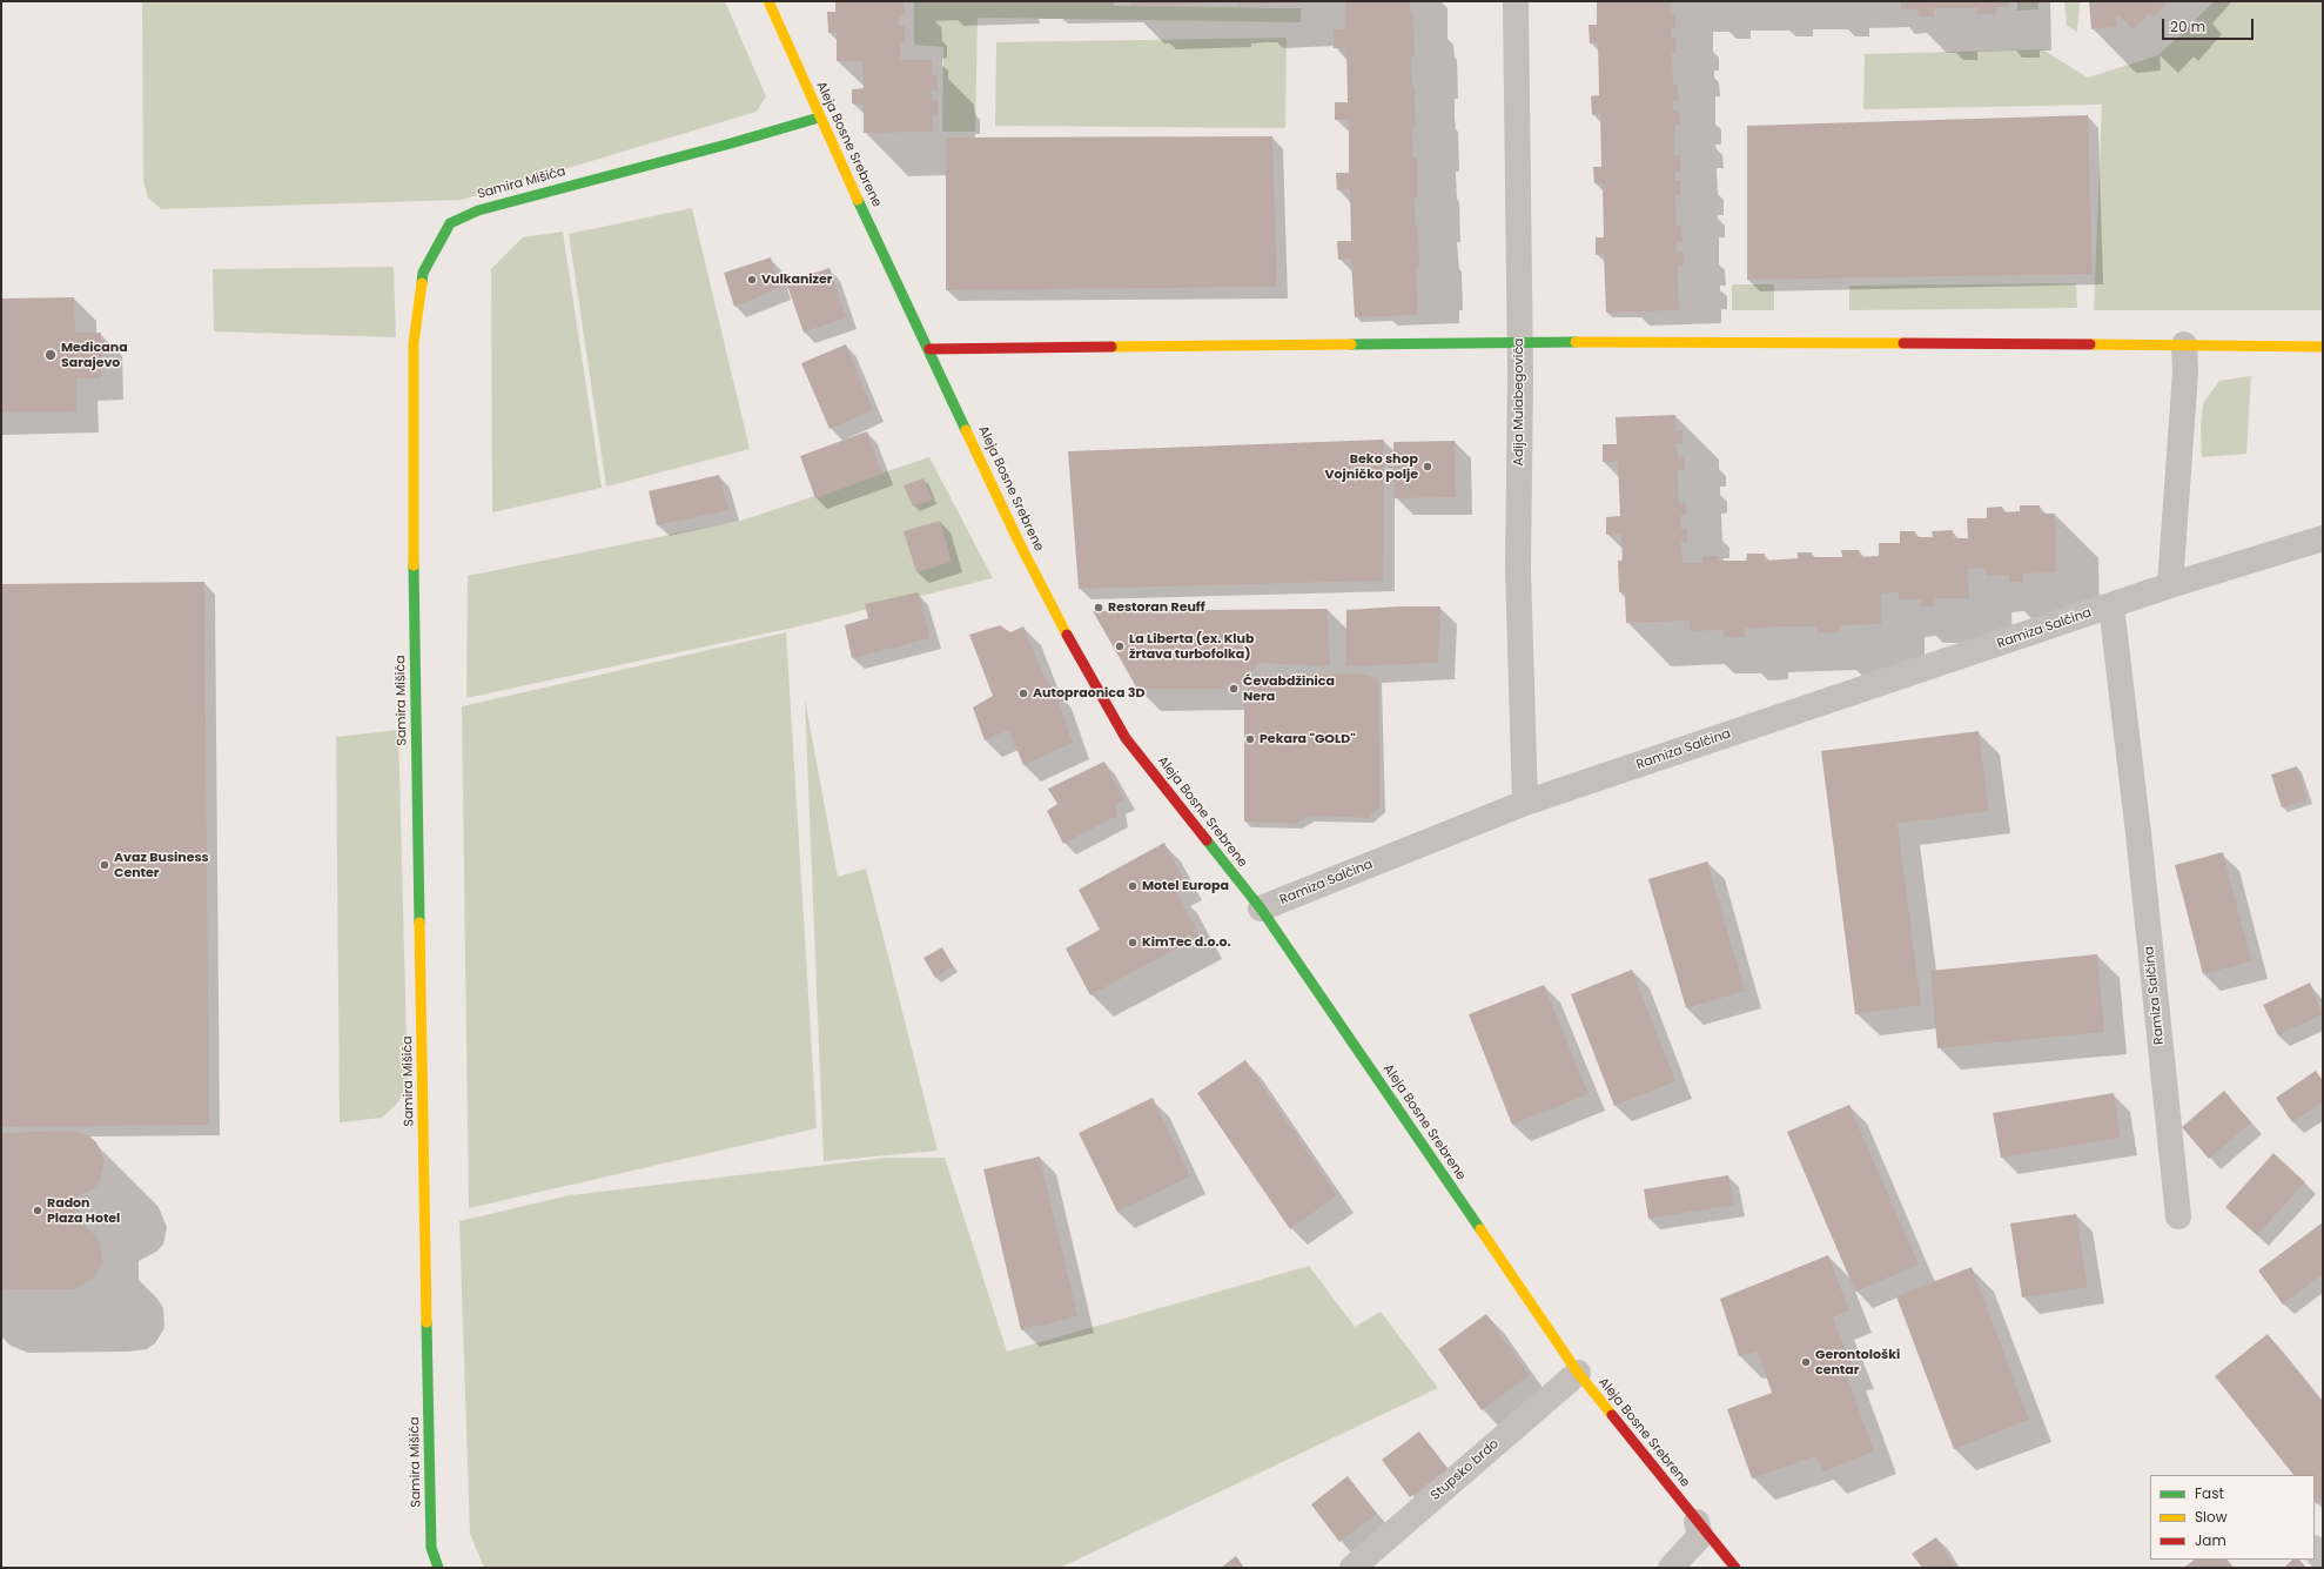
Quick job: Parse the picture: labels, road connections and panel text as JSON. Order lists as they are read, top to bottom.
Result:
{
  "streets": {
    "street": [
      "Aleja Bosne Srebrene",
      "Samira Mišića",
      "Adija Mulabegovića",
      "Ramiza Salčina",
      "Stupsko brdo"
    ]
  },
  "crossings": [
    ["Aleja Bosne Srebrene", "Samira Mišića"],
    ["Aleja Bosne Srebrene", "Ramiza Salčina"],
    ["Aleja Bosne Srebrene", "Stupsko brdo"],
    ["Adija Mulabegovića", "Ramiza Salčina"]
  ],
  "places": [
    "Vulkanizer",
    "Medicana Sarajevo",
    "Beko shop Vojničko polje",
    "Restoran Reuff",
    "La Liberta (ex. Klub žrtava turbofolka)",
    "Ćevabdžinica Nera",
    "Autopraonica 3D",
    "Pekara \"GOLD\"",
    "Avaz Business Center",
    "Motel Europa",
    "KimTec d.o.o.",
    "Radon Plaza Hotel",
    "Gerontološki centar"
  ],
  "legend": ["Fast", "Slow", "Jam"],
  "scale_bar": "20 m"
}
